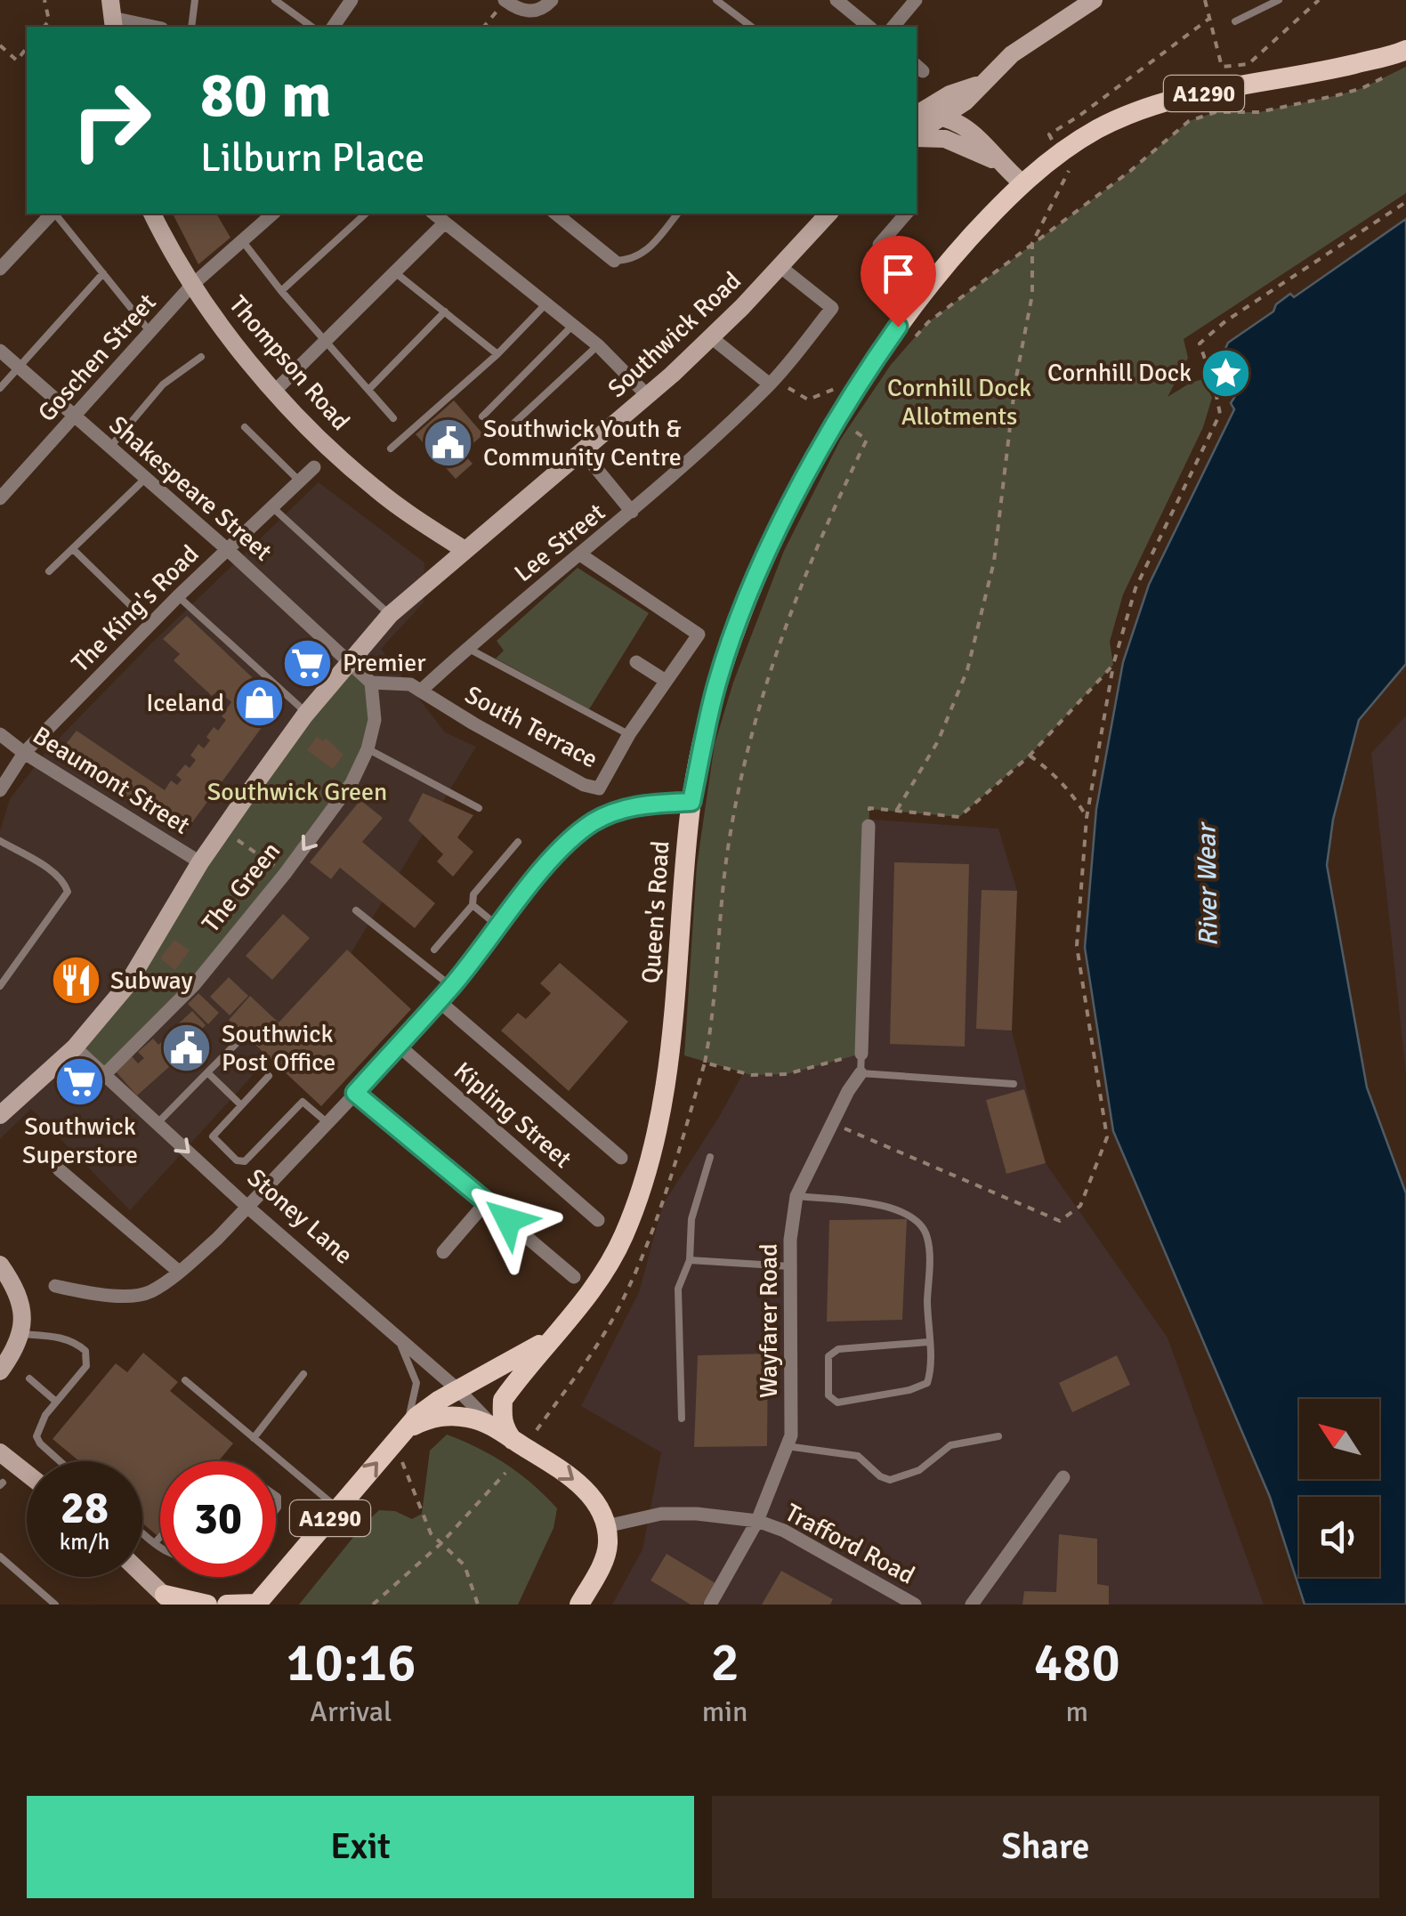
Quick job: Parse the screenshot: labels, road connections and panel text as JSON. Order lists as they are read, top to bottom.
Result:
{
  "streets": {
    "main road": ["A1290", "Queen's Road"],
    "street": [
      "Southwick Road",
      "Goschen Street",
      "Thompson Road",
      "Shakespeare Street",
      "Lee Street",
      "The King's Road",
      "South Terrace",
      "Beaumont Street",
      "The Green",
      "Kipling Street",
      "Stoney Lane",
      "Wayfarer Road",
      "Trafford Road"
    ]
  },
  "crossings": [
    ["A1290", "Queen's Road"],
    ["A1290", "Stoney Lane"],
    ["A1290", "Trafford Road"],
    ["Southwick Road", "Thompson Road"],
    ["Southwick Road", "Shakespeare Street"],
    ["Southwick Road", "Lee Street"],
    ["Southwick Road", "Beaumont Street"],
    ["Southwick Road", "Stoney Lane"],
    ["Goschen Street", "Thompson Road"],
    ["Goschen Street", "Shakespeare Street"],
    ["Shakespeare Street", "The King's Road"],
    ["Lee Street", "South Terrace"],
    ["The King's Road", "Beaumont Street"],
    ["South Terrace", "The Green"],
    ["The Green", "Stoney Lane"],
    ["Wayfarer Road", "Trafford Road"]
  ],
  "water": ["River Wear"],
  "parks": ["Cornhill Dock Allotments", "Southwick Green"],
  "places": {
    "place": ["Cornhill Dock"],
    "public building": ["Southwick Youth & Community Centre", "Southwick Post Office"],
    "supermarket": ["Premier", "Southwick Superstore"],
    "shop": ["Iceland"],
    "restaurant": ["Subway"]
  },
  "north": "top left",
  "page": {
    "turn": ["80 m", "Lilburn Place"],
    "speed": "28 km/h",
    "limit": "30",
    "eta": [
      "10:16",
      "Arrival",
      "2",
      "min",
      "480",
      "m"
    ],
    "buttons": ["Exit", "Share"]
  }
}
